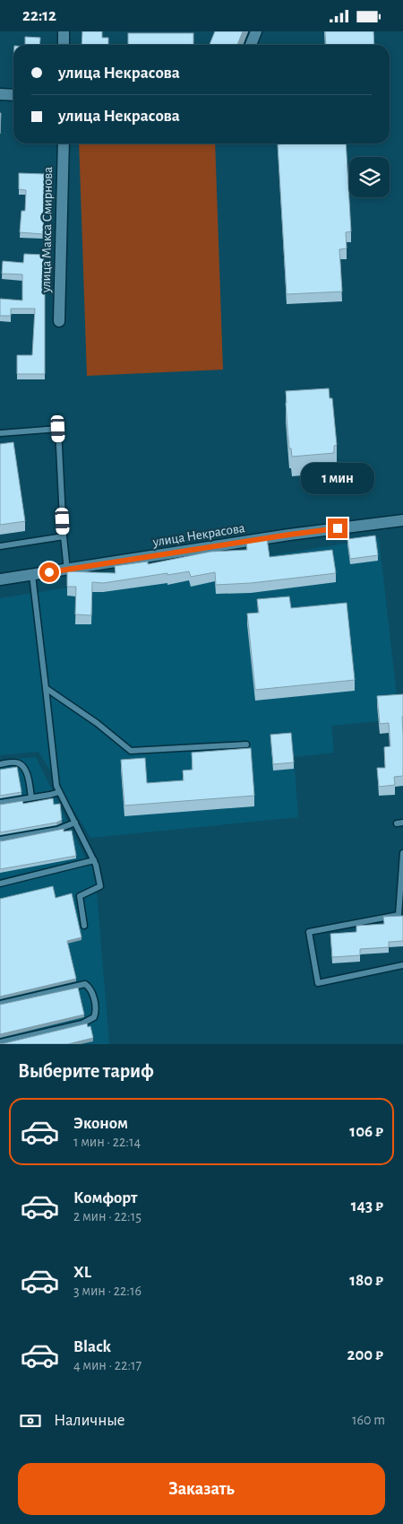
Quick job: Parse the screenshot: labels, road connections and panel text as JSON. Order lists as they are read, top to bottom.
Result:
{
  "streets": {
    "street": ["улица Макса Смирнова", "улица Некрасова"]
  },
  "page": {
    "status": "22:12",
    "banner": ["улица Некрасова", "улица Некрасова"],
    "bubble": "1 мин",
    "heading": "Выберите тариф",
    "list": [
      {
        "name": "Эконом",
        "note": "1 мин · 22:14",
        "value": "106 ₽"
      },
      {
        "name": "Комфорт",
        "note": "2 мин · 22:15",
        "value": "143 ₽"
      },
      {
        "name": "XL",
        "note": "3 мин · 22:16",
        "value": "180 ₽"
      },
      {
        "name": "Black",
        "note": "4 мин · 22:17",
        "value": "200 ₽"
      }
    ],
    "pay": ["Наличные", "160 m"],
    "buttons": "Заказать"
  }
}
